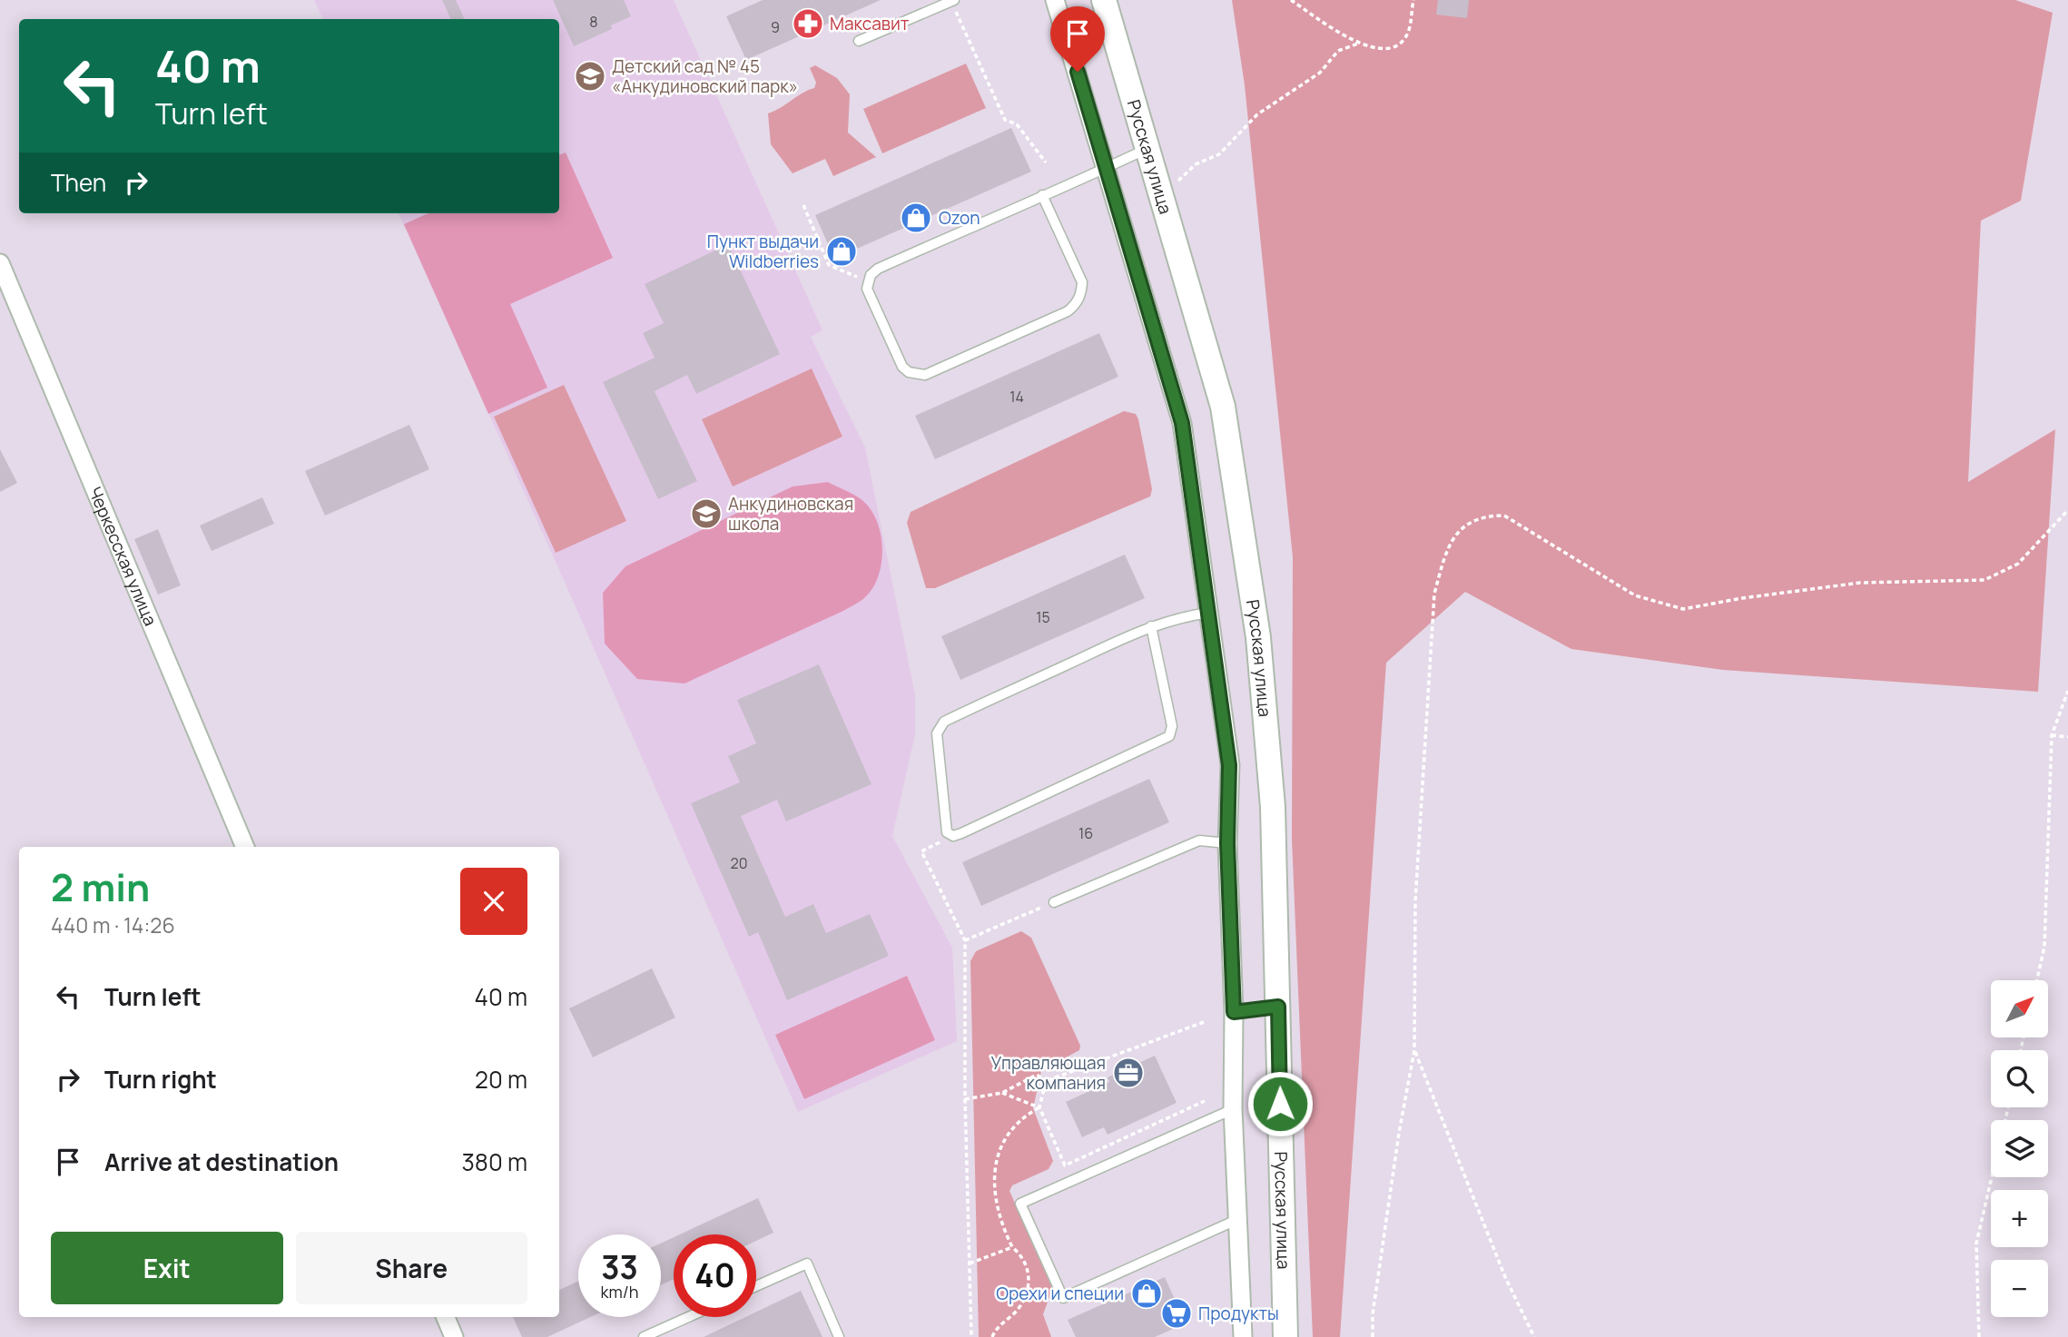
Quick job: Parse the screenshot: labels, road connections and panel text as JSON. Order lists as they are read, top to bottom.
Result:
{
  "streets": {
    "street": ["Русская улица", "Черкесская улица"]
  },
  "places": {
    "pharmacy": ["Максавит"],
    "school or university": ["Детский сад № 45 «Анкудиновский парк»", "Анкудиновская школа"],
    "shop": ["Ozon", "Пункт выдачи Wildberries", "Орехи и специи"],
    "office": ["Управляющая компания"],
    "supermarket": ["Продукты"]
  },
  "house_numbers": [
    "8",
    "9",
    "14",
    "15",
    "16",
    "20"
  ],
  "north": "top right",
  "page": {
    "turn": ["40 m", "Turn left"],
    "then": "Then",
    "heading": ["2 min", "440 m · 14:26"],
    "list": [
      {
        "name": "Turn left",
        "value": "40 m"
      },
      {
        "name": "Turn right",
        "value": "20 m"
      },
      {
        "name": "Arrive at destination",
        "value": "380 m"
      }
    ],
    "map_buttons": ["+", "−"],
    "buttons": ["Exit", "Share"],
    "speed": "33 km/h",
    "limit": "40"
  }
}
